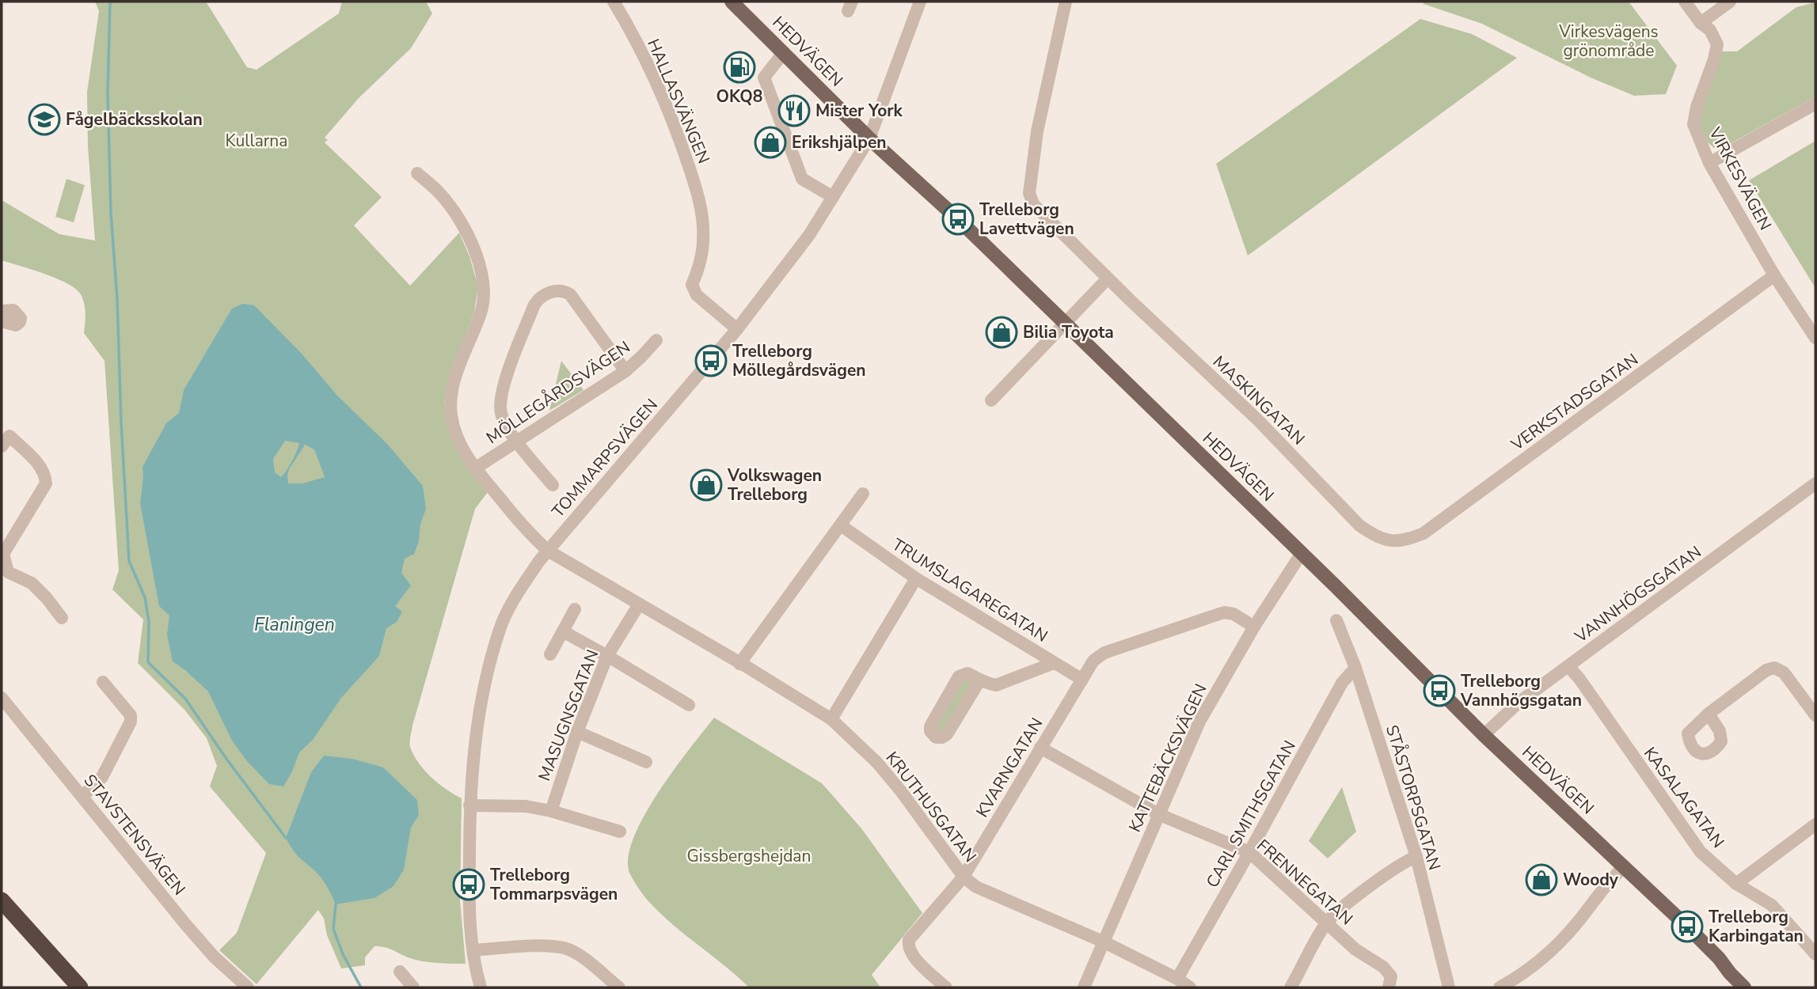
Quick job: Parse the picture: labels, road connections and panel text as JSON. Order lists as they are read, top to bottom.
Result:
{
  "streets": {
    "main road": ["HEDVÄGEN"],
    "street": [
      "HALLASVÄNGEN",
      "VIRKESVÄGEN",
      "MÖLLEGÅRDSVÄGEN",
      "MASKINGATAN",
      "VERKSTADSGATAN",
      "TOMMARPSVÄGEN",
      "TRUMSLAGAREGATAN",
      "VANNHÖGSGATAN",
      "MASUGNSGATAN",
      "KATTEBÄCKSVÄGEN",
      "KVARNGATAN",
      "STÅSTORPSGATAN",
      "KASALAGATAN",
      "KRUTHUSGATAN",
      "CARL SMITHSGATAN",
      "STAVSTENSVÄGEN",
      "FRENNEGATAN"
    ]
  },
  "crossings": [
    ["HEDVÄGEN", "TOMMARPSVÄGEN"],
    ["HEDVÄGEN", "VANNHÖGSGATAN"],
    ["HEDVÄGEN", "KATTEBÄCKSVÄGEN"],
    ["HALLASVÄNGEN", "TOMMARPSVÄGEN"],
    ["VIRKESVÄGEN", "VERKSTADSGATAN"],
    ["MÖLLEGÅRDSVÄGEN", "KRUTHUSGATAN"],
    ["MASKINGATAN", "VERKSTADSGATAN"],
    ["TOMMARPSVÄGEN", "KRUTHUSGATAN"],
    ["TRUMSLAGAREGATAN", "KVARNGATAN"],
    ["VANNHÖGSGATAN", "KASALAGATAN"],
    ["MASUGNSGATAN", "KRUTHUSGATAN"],
    ["KATTEBÄCKSVÄGEN", "KVARNGATAN"],
    ["KATTEBÄCKSVÄGEN", "KRUTHUSGATAN"],
    ["KATTEBÄCKSVÄGEN", "FRENNEGATAN"],
    ["KVARNGATAN", "KRUTHUSGATAN"],
    ["KVARNGATAN", "FRENNEGATAN"],
    ["STÅSTORPSGATAN", "CARL SMITHSGATAN"],
    ["KRUTHUSGATAN", "CARL SMITHSGATAN"],
    ["CARL SMITHSGATAN", "FRENNEGATAN"]
  ],
  "water": ["Flaningen"],
  "parks": ["Virkesvägens grönområde", "Kullarna", "Gissbergshejdan"],
  "places": {
    "fuel station": ["OKQ8"],
    "restaurant": ["Mister York"],
    "school or university": ["Fågelbäcksskolan"],
    "shop": [
      "Erikshjälpen",
      "Bilia Toyota",
      "Volkswagen Trelleborg",
      "Woody"
    ],
    "bus stop": [
      "Trelleborg Lavettvägen",
      "Trelleborg Möllegårdsvägen",
      "Trelleborg Vannhögsgatan",
      "Trelleborg Tommarpsvägen",
      "Trelleborg Karbingatan"
    ]
  }
}
